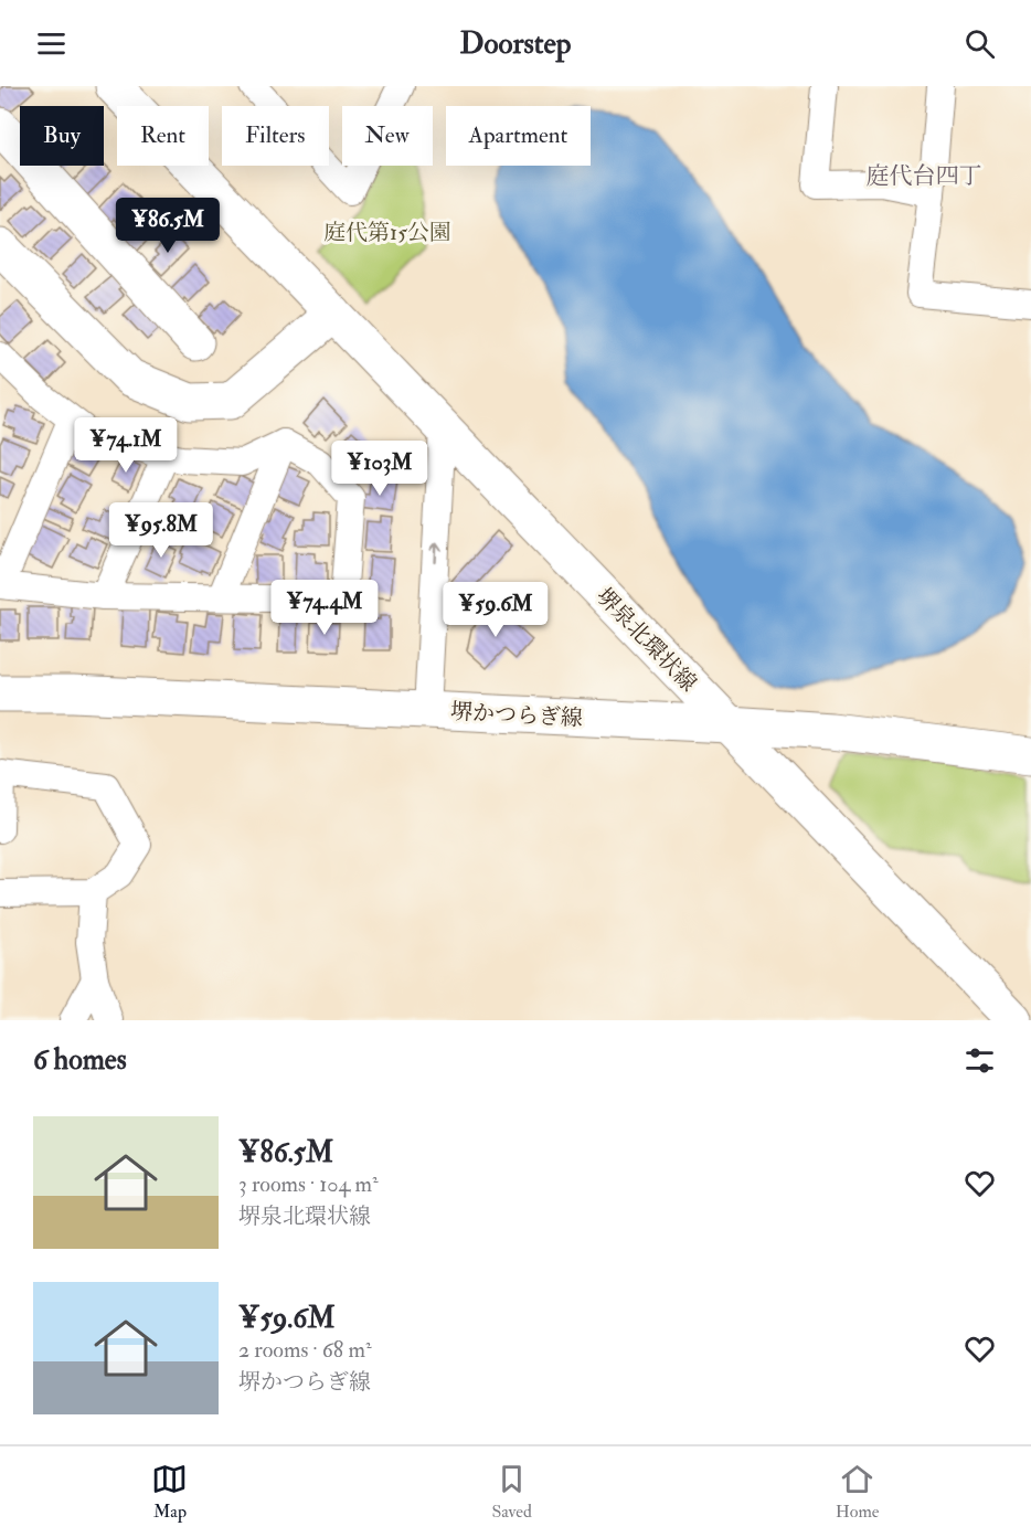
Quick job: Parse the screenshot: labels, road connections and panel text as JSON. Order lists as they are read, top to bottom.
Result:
{
  "streets": {
    "main road": ["堺泉北環状線", "堺かつらぎ線"]
  },
  "crossings": [
    ["堺泉北環状線", "堺かつらぎ線"]
  ],
  "districts": ["庭代台四丁"],
  "parks": ["庭代第15公園"],
  "page": {
    "header": "Doorstep",
    "chip": [
      "Buy",
      "Rent",
      "Filters",
      "New",
      "Apartment"
    ],
    "price": [
      "¥86.5M",
      "¥74.1M",
      "¥103M",
      "¥95.8M",
      "¥74.4M",
      "¥59.6M"
    ],
    "heading": "6 homes",
    "list": [
      {
        "name": "¥86.5M",
        "note": "3 rooms · 104 m² · 堺泉北環状線"
      },
      {
        "name": "¥59.6M",
        "note": "2 rooms · 68 m² · 堺かつらぎ線"
      }
    ],
    "tabs": ["Map", "Saved", "Home"]
  }
}
